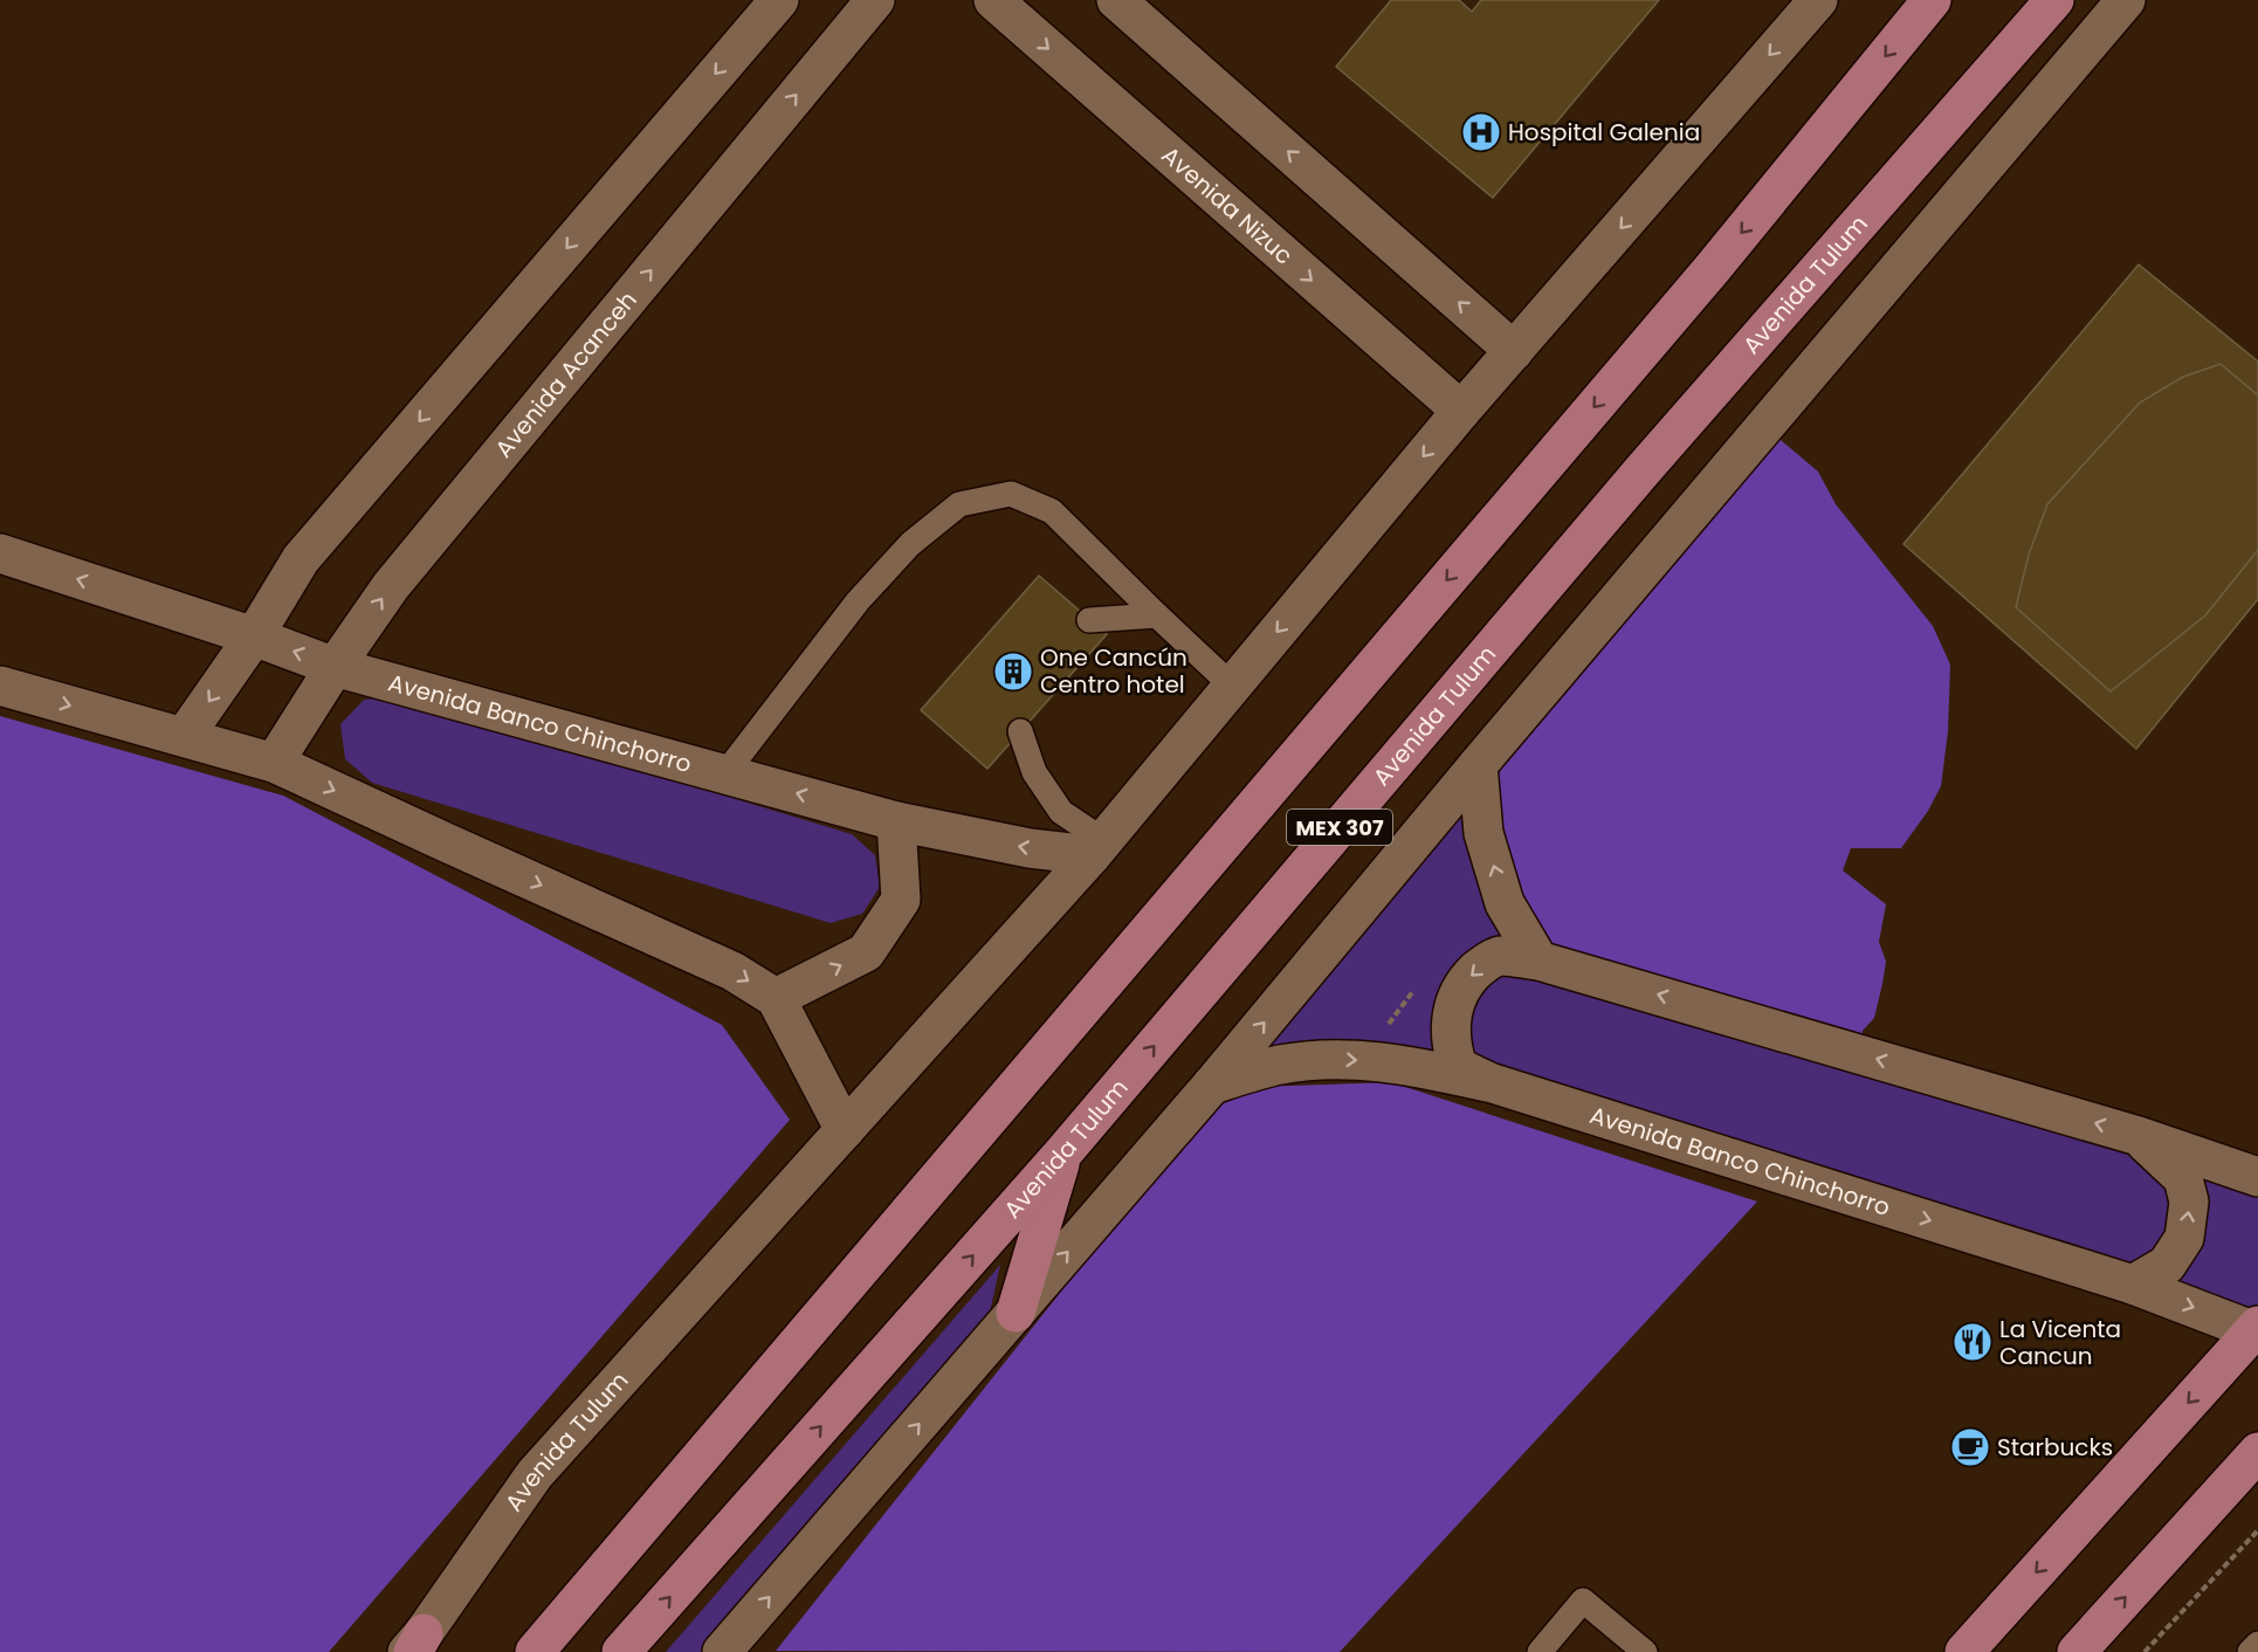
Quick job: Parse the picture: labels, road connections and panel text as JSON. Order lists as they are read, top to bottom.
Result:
{
  "streets": {
    "main road": ["Avenida Tulum", "MEX 307"],
    "street": ["Avenida Nizuc", "Avenida Acanceh", "Avenida Banco Chinchorro"]
  },
  "crossings": [
    ["Avenida Nizuc", "Avenida Tulum"],
    ["Avenida Tulum", "Avenida Banco Chinchorro"],
    ["Avenida Acanceh", "Avenida Banco Chinchorro"]
  ],
  "places": {
    "hospital": ["Hospital Galenia"],
    "building": ["One Cancún Centro hotel"],
    "restaurant": ["La Vicenta Cancun"],
    "cafe": ["Starbucks"]
  }
}
